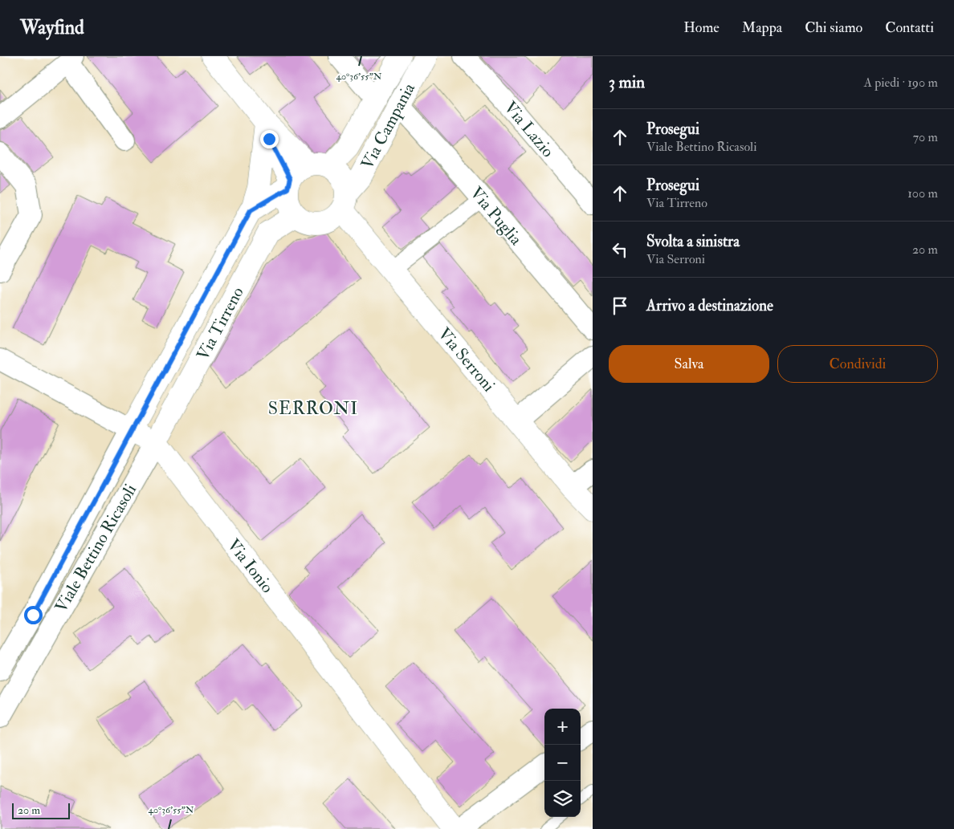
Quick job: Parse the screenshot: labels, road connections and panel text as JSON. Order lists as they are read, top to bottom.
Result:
{
  "streets": {
    "street": [
      "Via Campania",
      "Via Lazio",
      "Via Puglia",
      "Via Tirreno",
      "Via Serroni",
      "Viale Bettino Ricasoli",
      "Via Ionio"
    ]
  },
  "crossings": [
    ["Via Campania", "Via Puglia"],
    ["Via Campania", "Via Tirreno"],
    ["Via Campania", "Via Serroni"],
    ["Via Tirreno", "Via Serroni"],
    ["Via Tirreno", "Viale Bettino Ricasoli"],
    ["Via Tirreno", "Via Ionio"],
    ["Viale Bettino Ricasoli", "Via Ionio"]
  ],
  "districts": ["SERRONI"],
  "scale_bar": "20 m",
  "page": {
    "header": "Wayfind",
    "nav": [
      "Home",
      "Mappa",
      "Chi siamo",
      "Contatti"
    ],
    "heading": ["3 min", "A piedi · 190 m"],
    "list": [
      ["Prosegui", "Viale Bettino Ricasoli", "70 m"],
      ["Prosegui", "Via Tirreno", "100 m"],
      ["Svolta a sinistra", "Via Serroni", "20 m"],
      "Arrivo a destinazione"
    ],
    "buttons": ["Salva", "Condividi"],
    "map_buttons": ["+", "−"],
    "scale": "20 m"
  },
  "coordinates": ["40°36'55\"N"]
}
